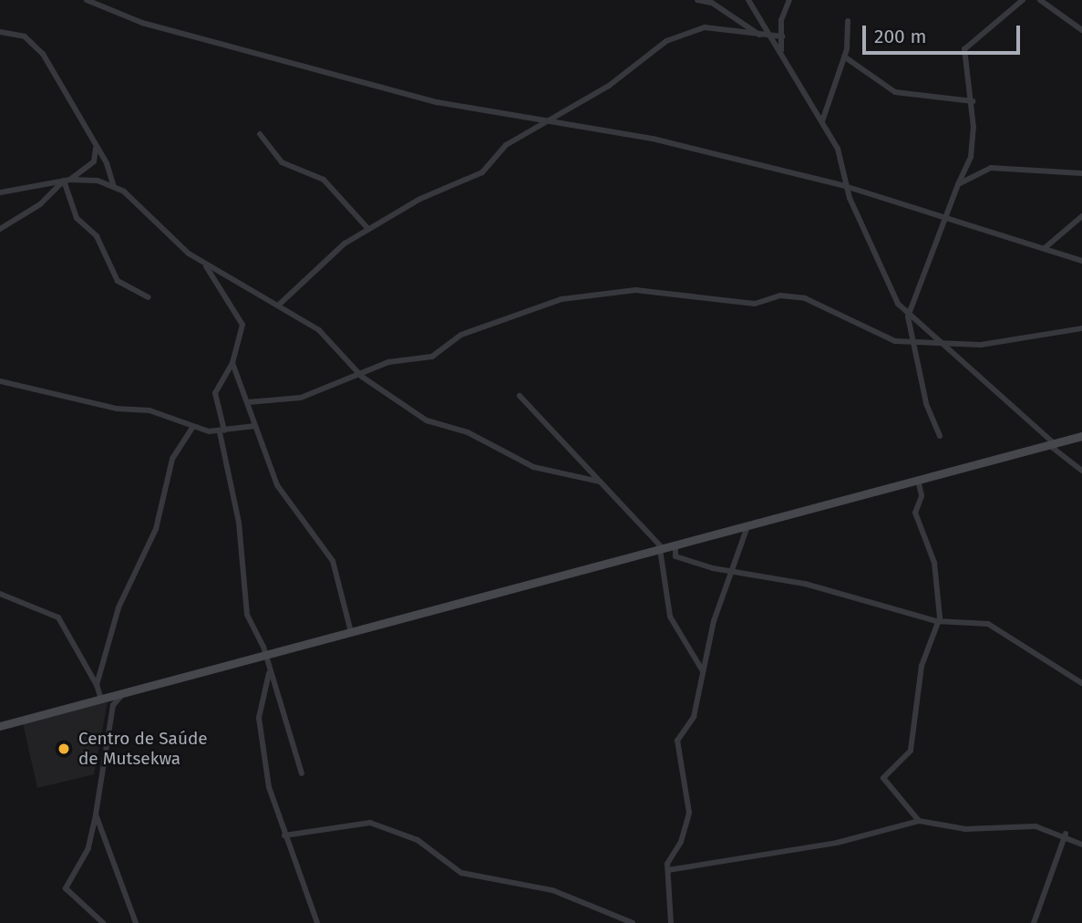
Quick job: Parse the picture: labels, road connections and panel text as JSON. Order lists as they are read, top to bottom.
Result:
{
  "places": ["Centro de Saúde de Mutsekwa"],
  "scale_bar": "200 m"
}
